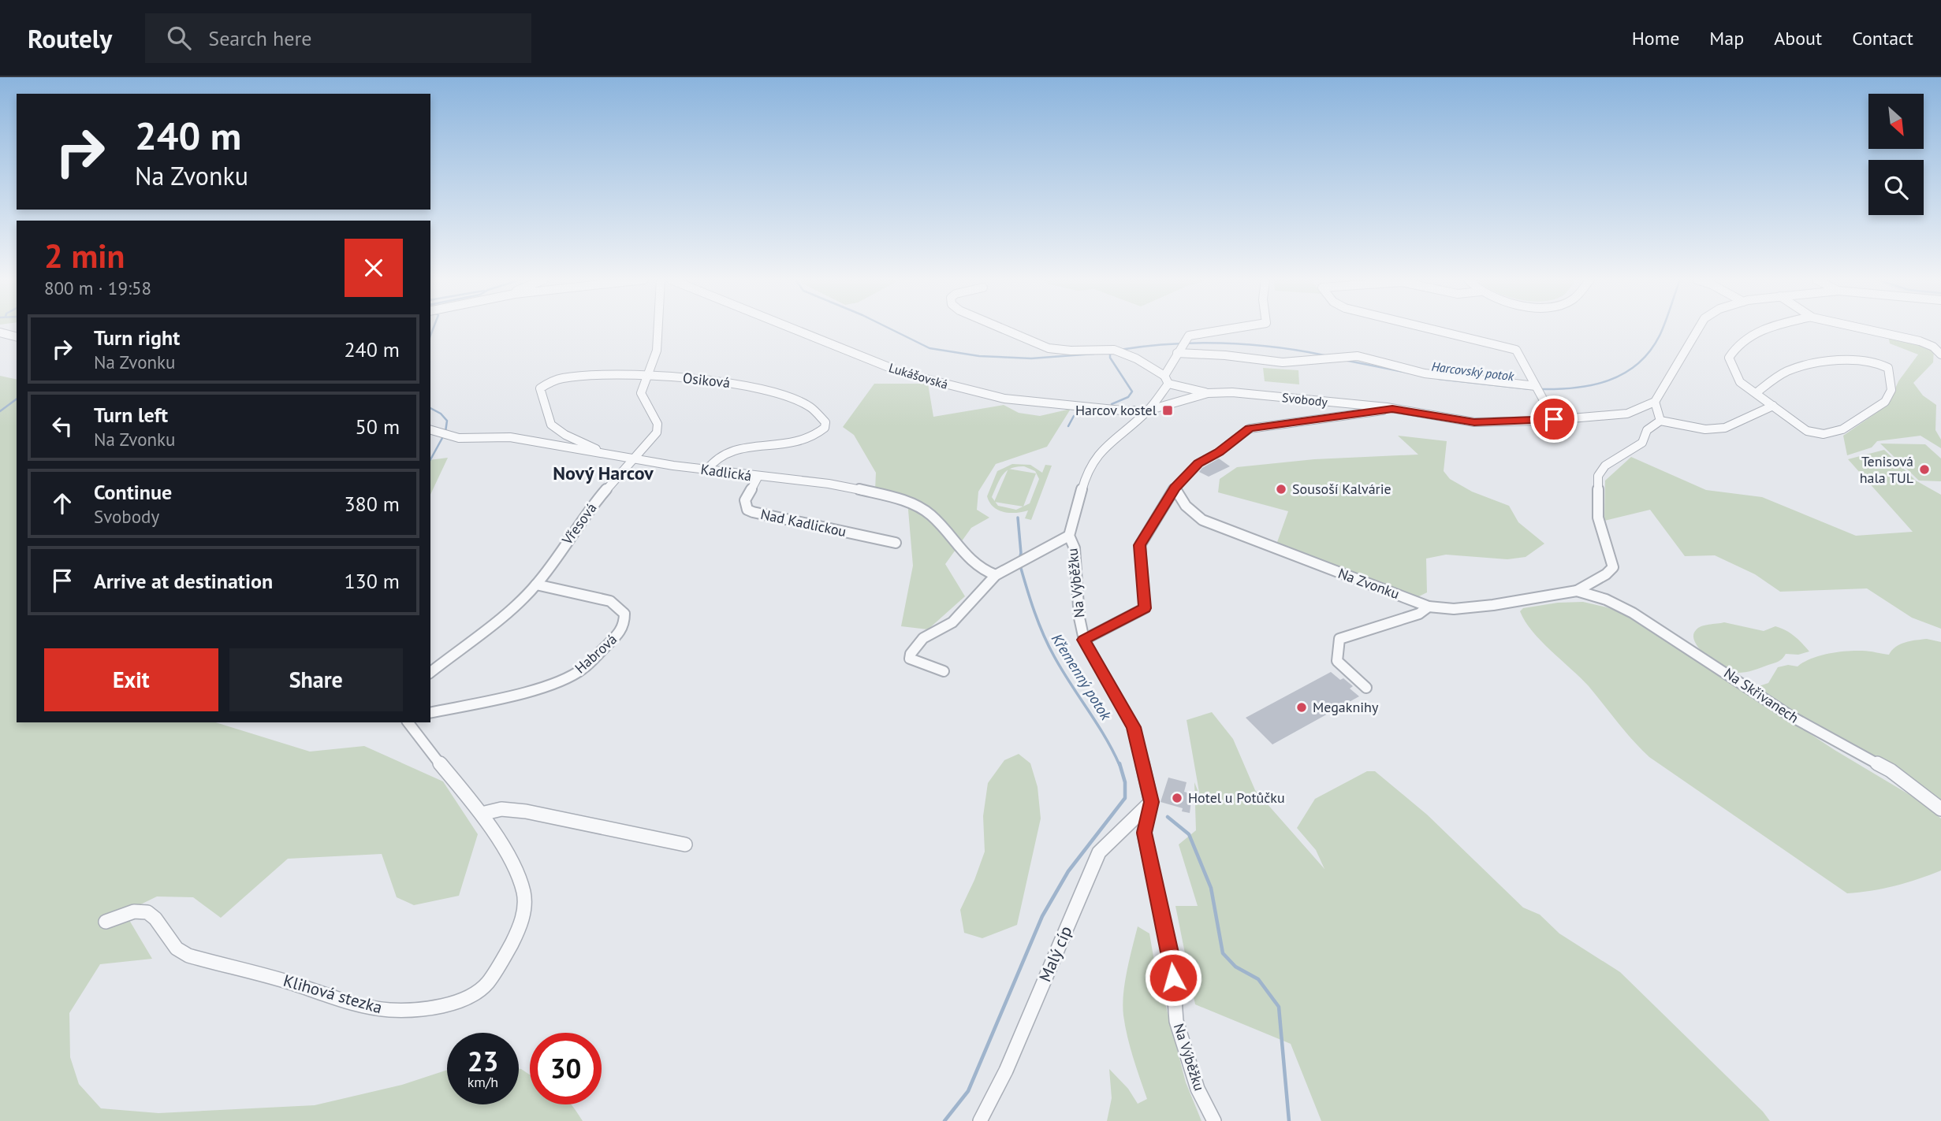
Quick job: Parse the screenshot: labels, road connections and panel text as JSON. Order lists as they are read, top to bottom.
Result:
{
  "streets": {
    "street": [
      "Lukášovská",
      "Osiková",
      "Svobody",
      "Kadlická",
      "Nad Kadlickou",
      "Vřesová",
      "Na Výběžku",
      "Na Zvonku",
      "Habrová",
      "Na Skřivanech",
      "Malý cíp",
      "Klihová stezka"
    ]
  },
  "crossings": [
    ["Lukášovská", "Svobody"],
    ["Lukášovská", "Na Výběžku"],
    ["Osiková", "Kadlická"],
    ["Osiková", "Vřesová"],
    ["Svobody", "Na Výběžku"],
    ["Kadlická", "Nad Kadlickou"],
    ["Kadlická", "Vřesová"],
    ["Vřesová", "Habrová"],
    ["Na Výběžku", "Malý cíp"],
    ["Na Zvonku", "Na Skřivanech"]
  ],
  "districts": ["Nový Harcov"],
  "water": ["Harcovský potok", "Křemenný potok"],
  "places": {
    "transit": ["Harcov kostel"],
    "other": [
      "Tenisová hala TUL",
      "Sousoší Kalvárie",
      "Megaknihy",
      "Hotel u Potůčku"
    ]
  },
  "north": "bottom right",
  "page": {
    "header": "Routely",
    "search": "Search here",
    "nav": [
      "Home",
      "Map",
      "About",
      "Contact"
    ],
    "turn": ["240 m", "Na Zvonku"],
    "heading": ["2 min", "800 m · 19:58"],
    "list": [
      {
        "name": "Turn right",
        "note": "Na Zvonku",
        "value": "240 m"
      },
      {
        "name": "Turn left",
        "note": "Na Zvonku",
        "value": "50 m"
      },
      {
        "name": "Continue",
        "note": "Svobody",
        "value": "380 m"
      },
      {
        "name": "Arrive at destination",
        "value": "130 m"
      }
    ],
    "buttons": ["Exit", "Share"],
    "speed": "23 km/h",
    "limit": "30"
  }
}
